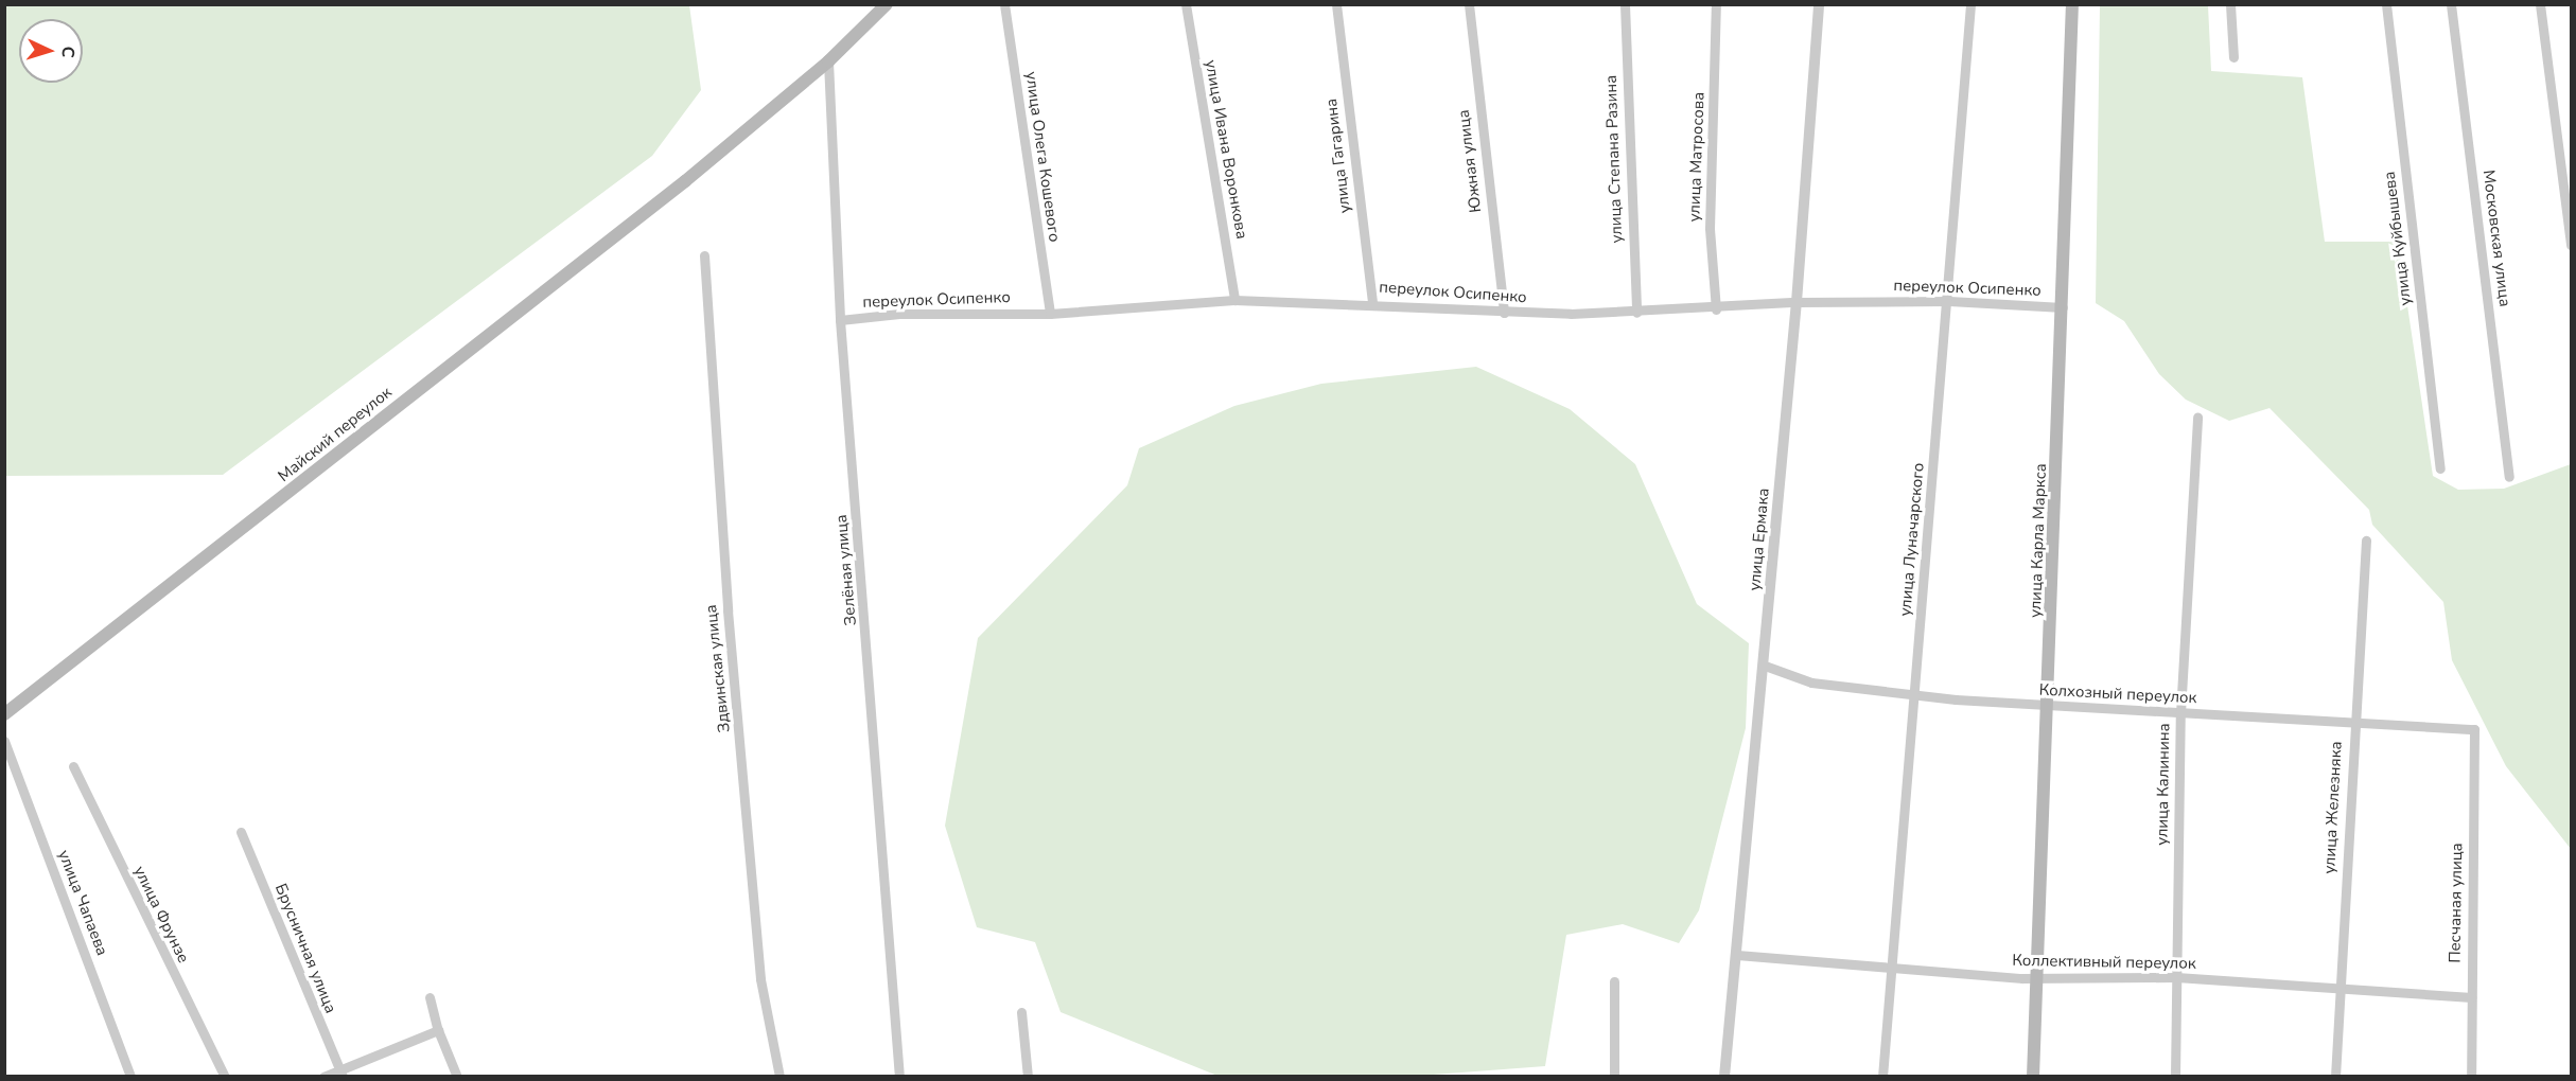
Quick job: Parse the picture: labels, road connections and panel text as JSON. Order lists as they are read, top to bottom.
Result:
{
  "streets": {
    "main road": ["Майский переулок", "улица Карла Маркса"],
    "street": [
      "улица Ивана Воронкова",
      "улица Гагарина",
      "улица Олега Кошевого",
      "улица Матросова",
      "улица Степана Разина",
      "Южная улица",
      "улица Куйбышева",
      "Московская улица",
      "переулок Осипенко",
      "улица Ермака",
      "улица Луначарского",
      "Зелёная улица",
      "Здвинская улица",
      "Колхозный переулок",
      "улица Калинина",
      "улица Железняка",
      "улица Чапаева",
      "Песчаная улица",
      "улица Фрунзе",
      "Брусничная улица",
      "Коллективный переулок"
    ]
  },
  "crossings": [
    ["улица Ивана Воронкова", "переулок Осипенко"],
    ["улица Гагарина", "переулок Осипенко"],
    ["улица Олега Кошевого", "переулок Осипенко"],
    ["улица Матросова", "переулок Осипенко"],
    ["улица Степана Разина", "переулок Осипенко"],
    ["Южная улица", "переулок Осипенко"],
    ["переулок Осипенко", "улица Ермака"],
    ["переулок Осипенко", "улица Луначарского"],
    ["переулок Осипенко", "улица Карла Маркса"],
    ["переулок Осипенко", "Зелёная улица"],
    ["Майский переулок", "Зелёная улица"],
    ["улица Ермака", "Колхозный переулок"],
    ["улица Ермака", "Коллективный переулок"],
    ["улица Луначарского", "Колхозный переулок"],
    ["улица Луначарского", "Коллективный переулок"],
    ["улица Карла Маркса", "Колхозный переулок"],
    ["улица Карла Маркса", "Коллективный переулок"],
    ["Колхозный переулок", "улица Калинина"],
    ["Колхозный переулок", "улица Железняка"],
    ["Колхозный переулок", "Песчаная улица"],
    ["улица Калинина", "Коллективный переулок"],
    ["улица Железняка", "Коллективный переулок"],
    ["Песчаная улица", "Коллективный переулок"]
  ],
  "north": "right"
}
